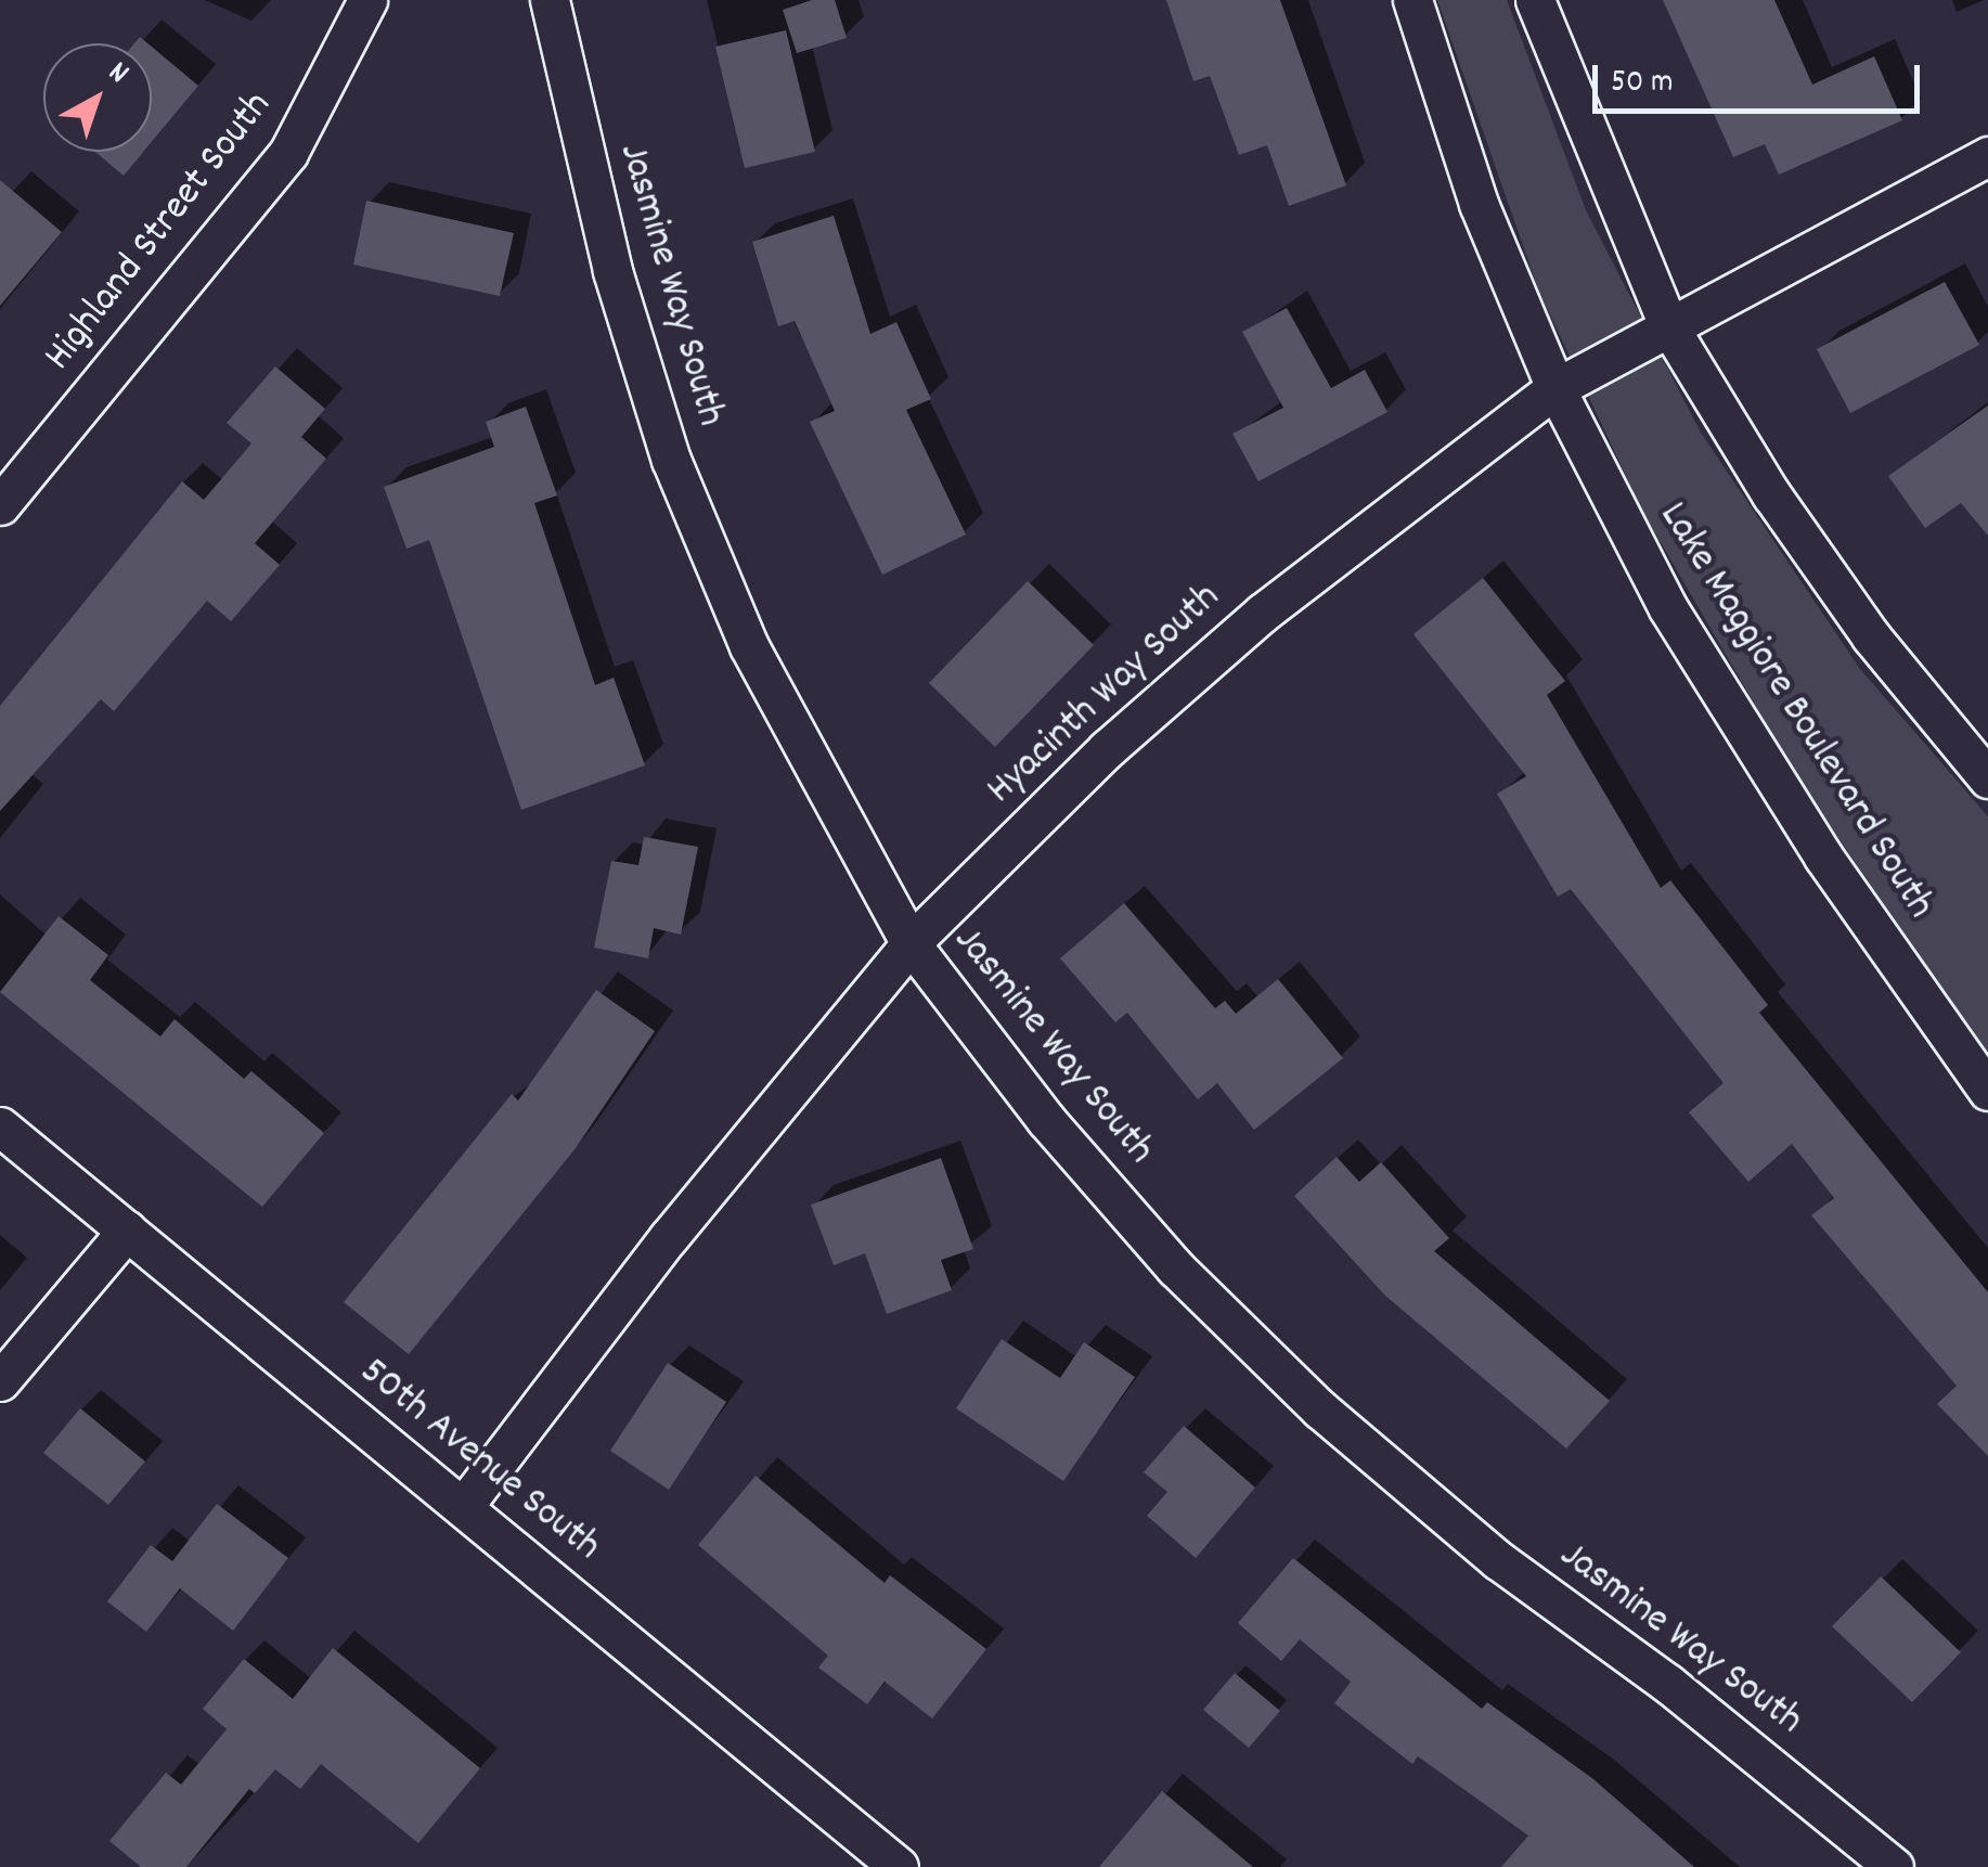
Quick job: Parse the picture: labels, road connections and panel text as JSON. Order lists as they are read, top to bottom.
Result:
{
  "streets": {
    "street": [
      "Highland Street South",
      "Jasmine Way South",
      "Hyacinth Way South",
      "Lake Maggiore Boulevard South",
      "50th Avenue South"
    ]
  },
  "crossings": [
    ["Jasmine Way South", "Hyacinth Way South"],
    ["Hyacinth Way South", "Lake Maggiore Boulevard South"],
    ["Hyacinth Way South", "50th Avenue South"]
  ],
  "scale_bar": "50 m",
  "north": "top right"
}
